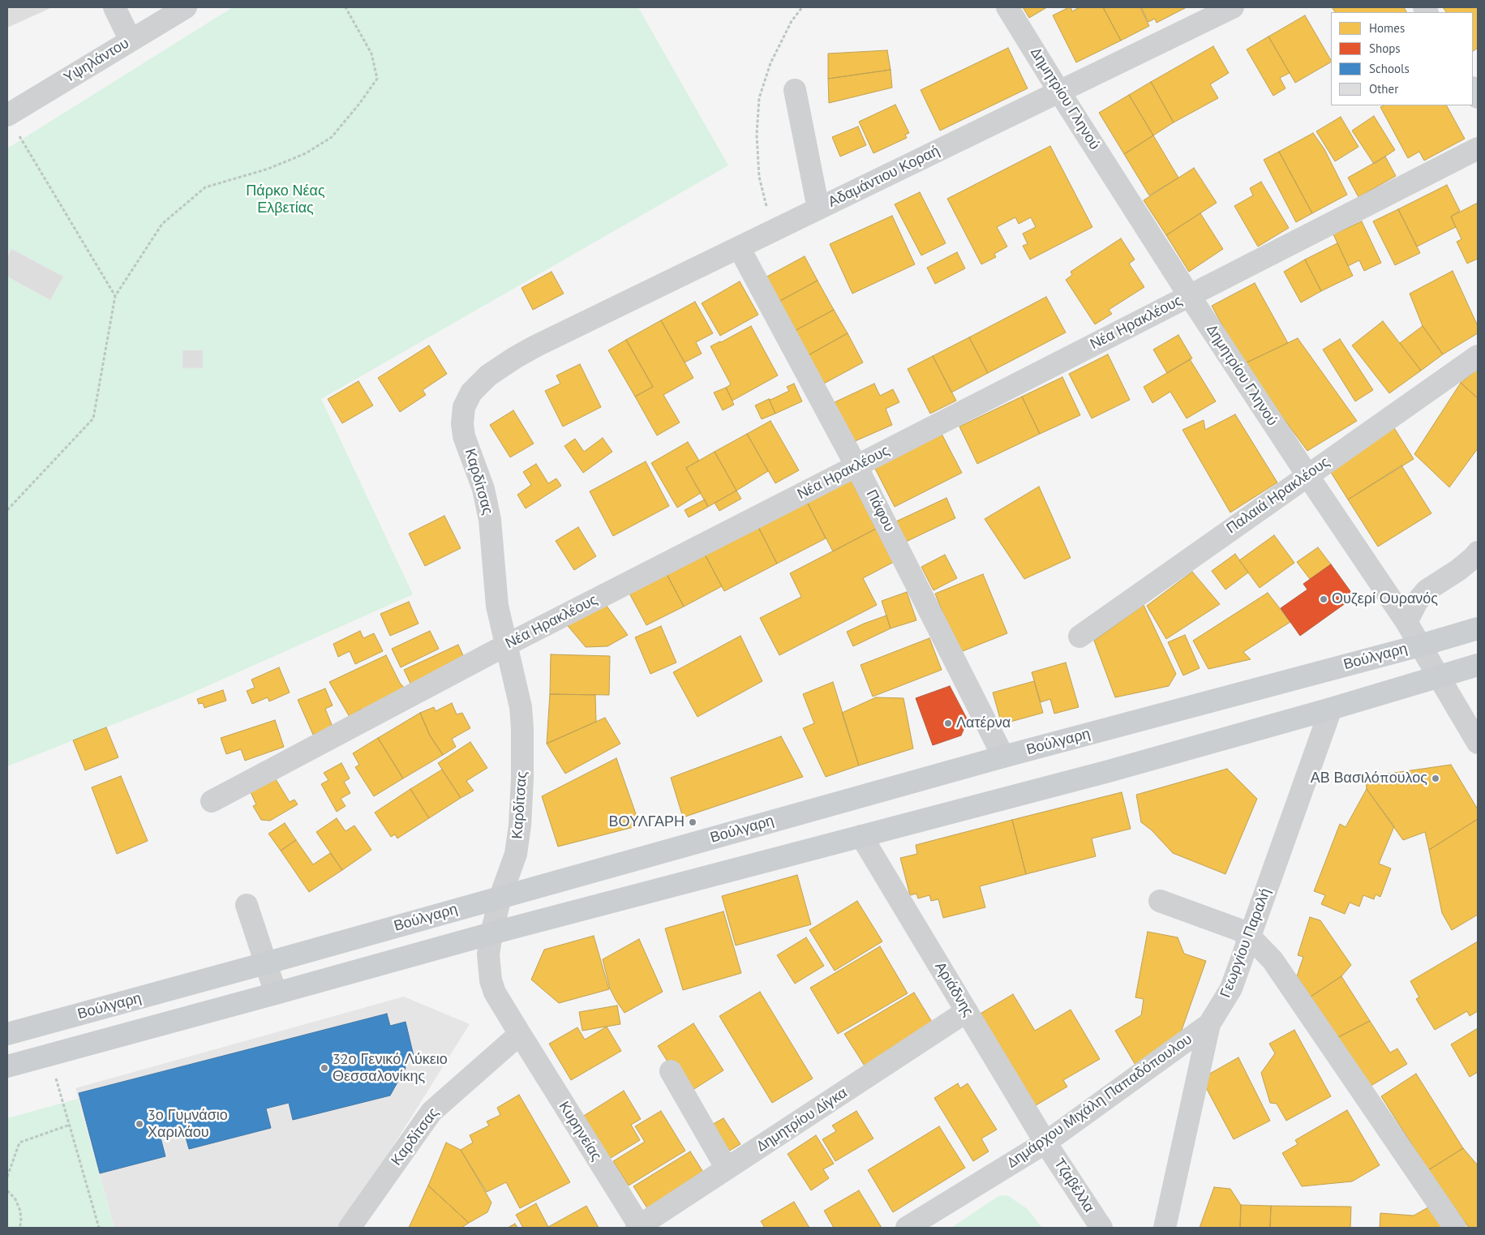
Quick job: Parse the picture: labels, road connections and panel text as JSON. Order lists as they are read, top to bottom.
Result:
{
  "streets": {
    "main road": ["Βούλγαρη"],
    "street": [
      "Υψηλάντου",
      "Δημητρίου Γληνού",
      "Αδαμάντιου Κοραή",
      "Νέα Ηρακλέους",
      "Καρδίτσας",
      "Παλαιά Ηρακλέους",
      "Πάφου",
      "Γεωργίου Παραλή",
      "Αριάδνης",
      "Δημάρχου Μιχάλη Παπαδόπουλου",
      "Δημητρίου Δίγκα",
      "Κυρηνείας",
      "Τζαβέλλα"
    ]
  },
  "crossings": [
    ["Δημητρίου Γληνού", "Αδαμάντιου Κοραή"],
    ["Δημητρίου Γληνού", "Νέα Ηρακλέους"],
    ["Δημητρίου Γληνού", "Παλαιά Ηρακλέους"],
    ["Δημητρίου Γληνού", "Βούλγαρη"],
    ["Αδαμάντιου Κοραή", "Καρδίτσας"],
    ["Αδαμάντιου Κοραή", "Πάφου"],
    ["Νέα Ηρακλέους", "Καρδίτσας"],
    ["Νέα Ηρακλέους", "Πάφου"],
    ["Καρδίτσας", "Βούλγαρη"],
    ["Καρδίτσας", "Κυρηνείας"],
    ["Πάφου", "Βούλγαρη"],
    ["Γεωργίου Παραλή", "Δημάρχου Μιχάλη Παπαδόπουλου"],
    ["Αριάδνης", "Δημάρχου Μιχάλη Παπαδόπουλου"],
    ["Αριάδνης", "Δημητρίου Δίγκα"],
    ["Αριάδνης", "Τζαβέλλα"],
    ["Δημάρχου Μιχάλη Παπαδόπουλου", "Τζαβέλλα"],
    ["Δημητρίου Δίγκα", "Κυρηνείας"]
  ],
  "parks": ["Πάρκο Νέας Ελβετίας"],
  "places": [
    "Ουζερί Ουρανός",
    "Λατέρνα",
    "ΑΒ Βασιλόπουλος",
    "ΒΟΥΛΓΑΡΗ",
    "32ο Γενικό Λύκειο Θεσσαλονίκης",
    "3ο Γυμνάσιο Χαριλάου"
  ],
  "legend": [
    "Homes",
    "Shops",
    "Schools",
    "Other"
  ]
}
